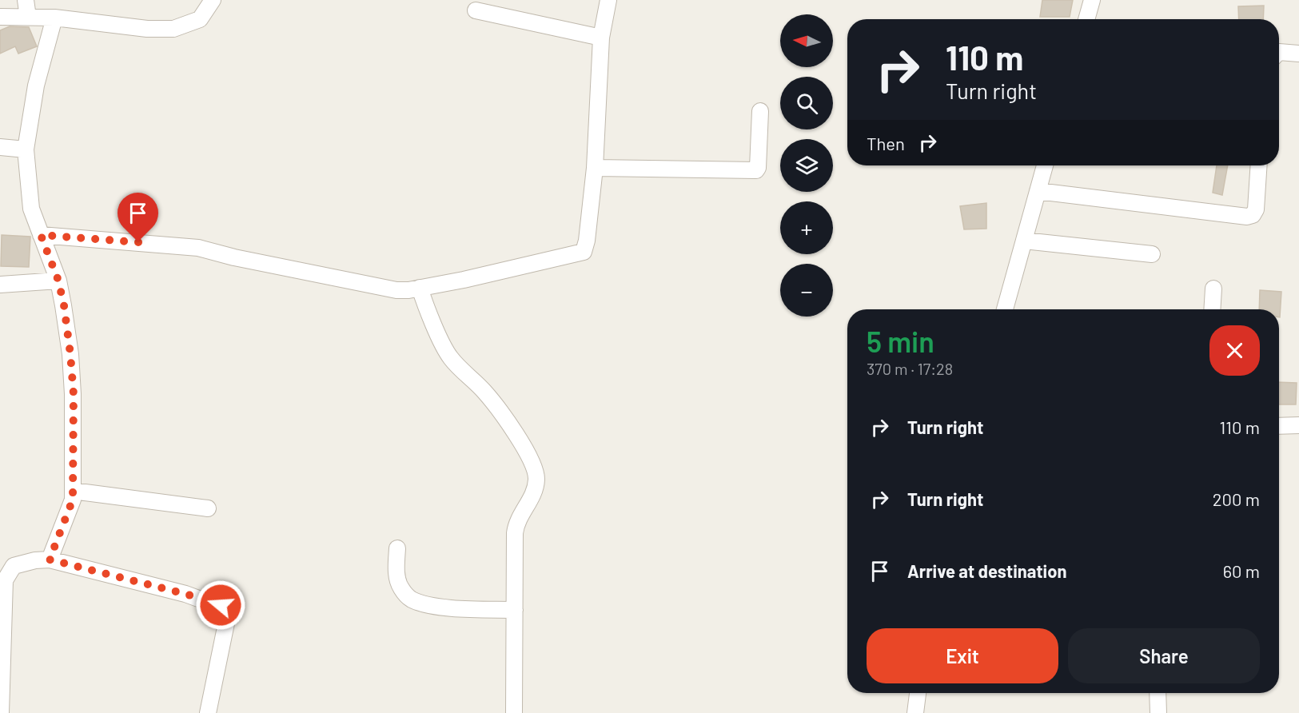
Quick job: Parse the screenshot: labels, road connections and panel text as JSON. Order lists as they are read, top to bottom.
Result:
{
  "north": "left",
  "page": {
    "map_buttons": ["+", "−"],
    "turn": ["110 m", "Turn right"],
    "then": "Then",
    "heading": ["5 min", "370 m · 17:28"],
    "list": [
      {
        "name": "Turn right",
        "value": "110 m"
      },
      {
        "name": "Turn right",
        "value": "200 m"
      },
      {
        "name": "Arrive at destination",
        "value": "60 m"
      }
    ],
    "buttons": ["Exit", "Share"]
  }
}
